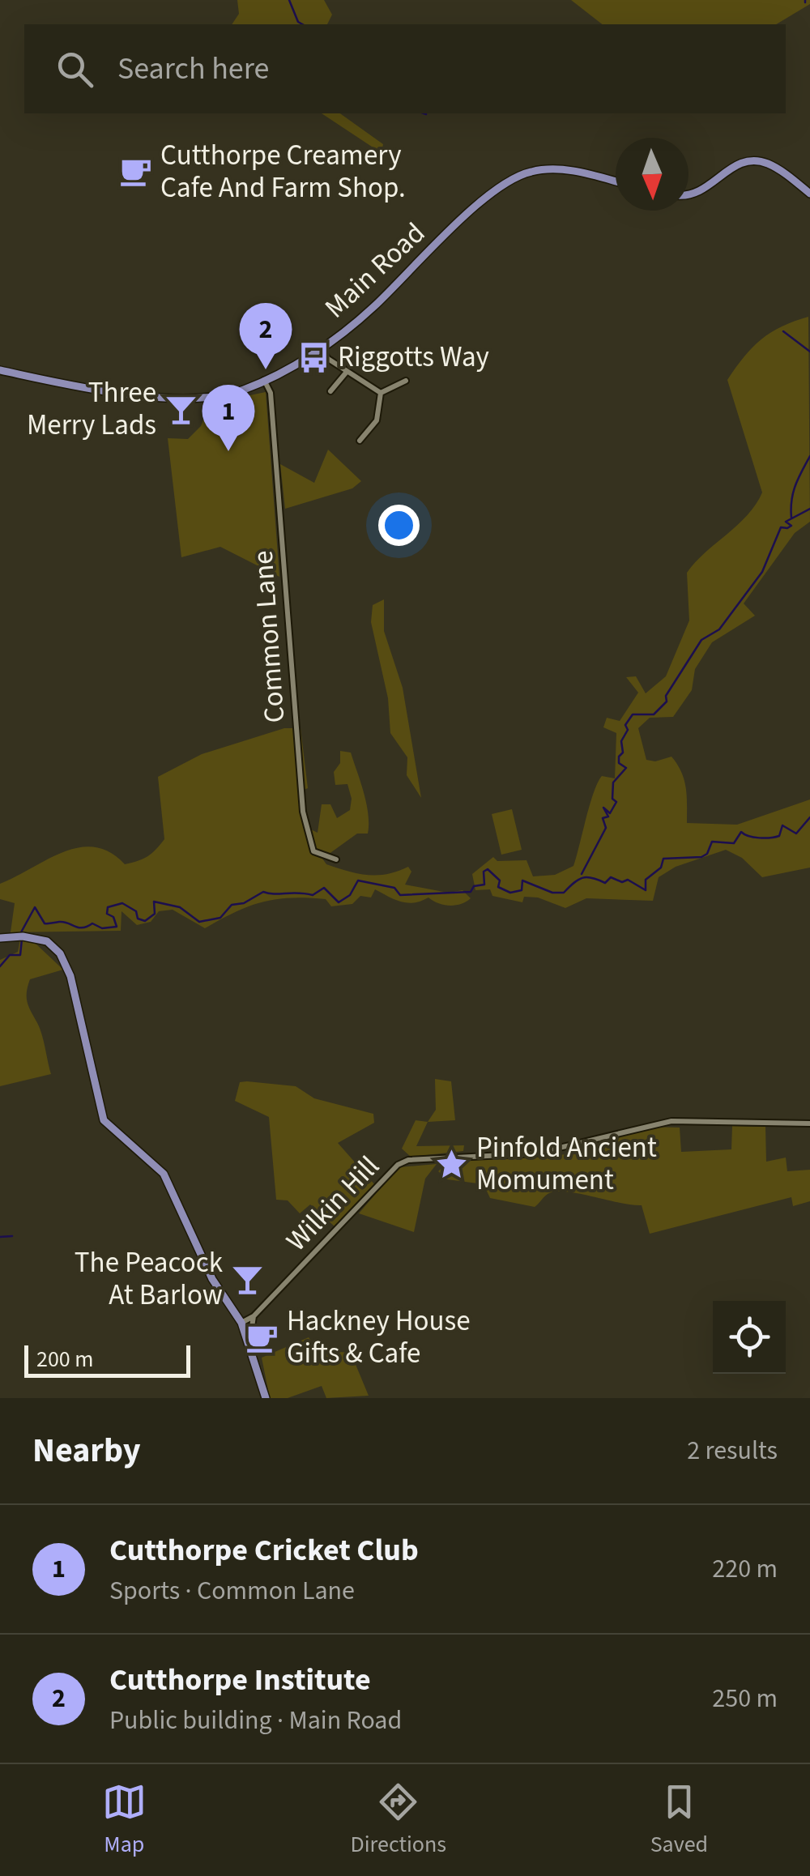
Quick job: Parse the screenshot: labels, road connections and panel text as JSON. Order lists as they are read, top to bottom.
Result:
{
  "streets": {
    "main road": ["Main Road"],
    "street": ["Common Lane", "Wilkin Hill"]
  },
  "crossings": [
    ["Main Road", "Common Lane"]
  ],
  "places": {
    "cafe": ["Cutthorpe Creamery Cafe And Farm Shop.", "Hackney House Gifts & Cafe"],
    "bus stop": ["Riggotts Way"],
    "bar": ["Three Merry Lads", "The Peacock At Barlow"],
    "place": ["Pinfold Ancient Momument"]
  },
  "scale_bar": "200 m",
  "north": "bottom",
  "page": {
    "search": "Search here",
    "pins": ["2", "1"],
    "scale": "200 m",
    "heading": ["Nearby", "2 results"],
    "list": [
      {
        "mark": "1",
        "name": "Cutthorpe Cricket Club",
        "note": "Sports · Common Lane",
        "value": "220 m"
      },
      {
        "mark": "2",
        "name": "Cutthorpe Institute",
        "note": "Public building · Main Road",
        "value": "250 m"
      }
    ],
    "nav": ["Map", "Directions", "Saved"]
  }
}
